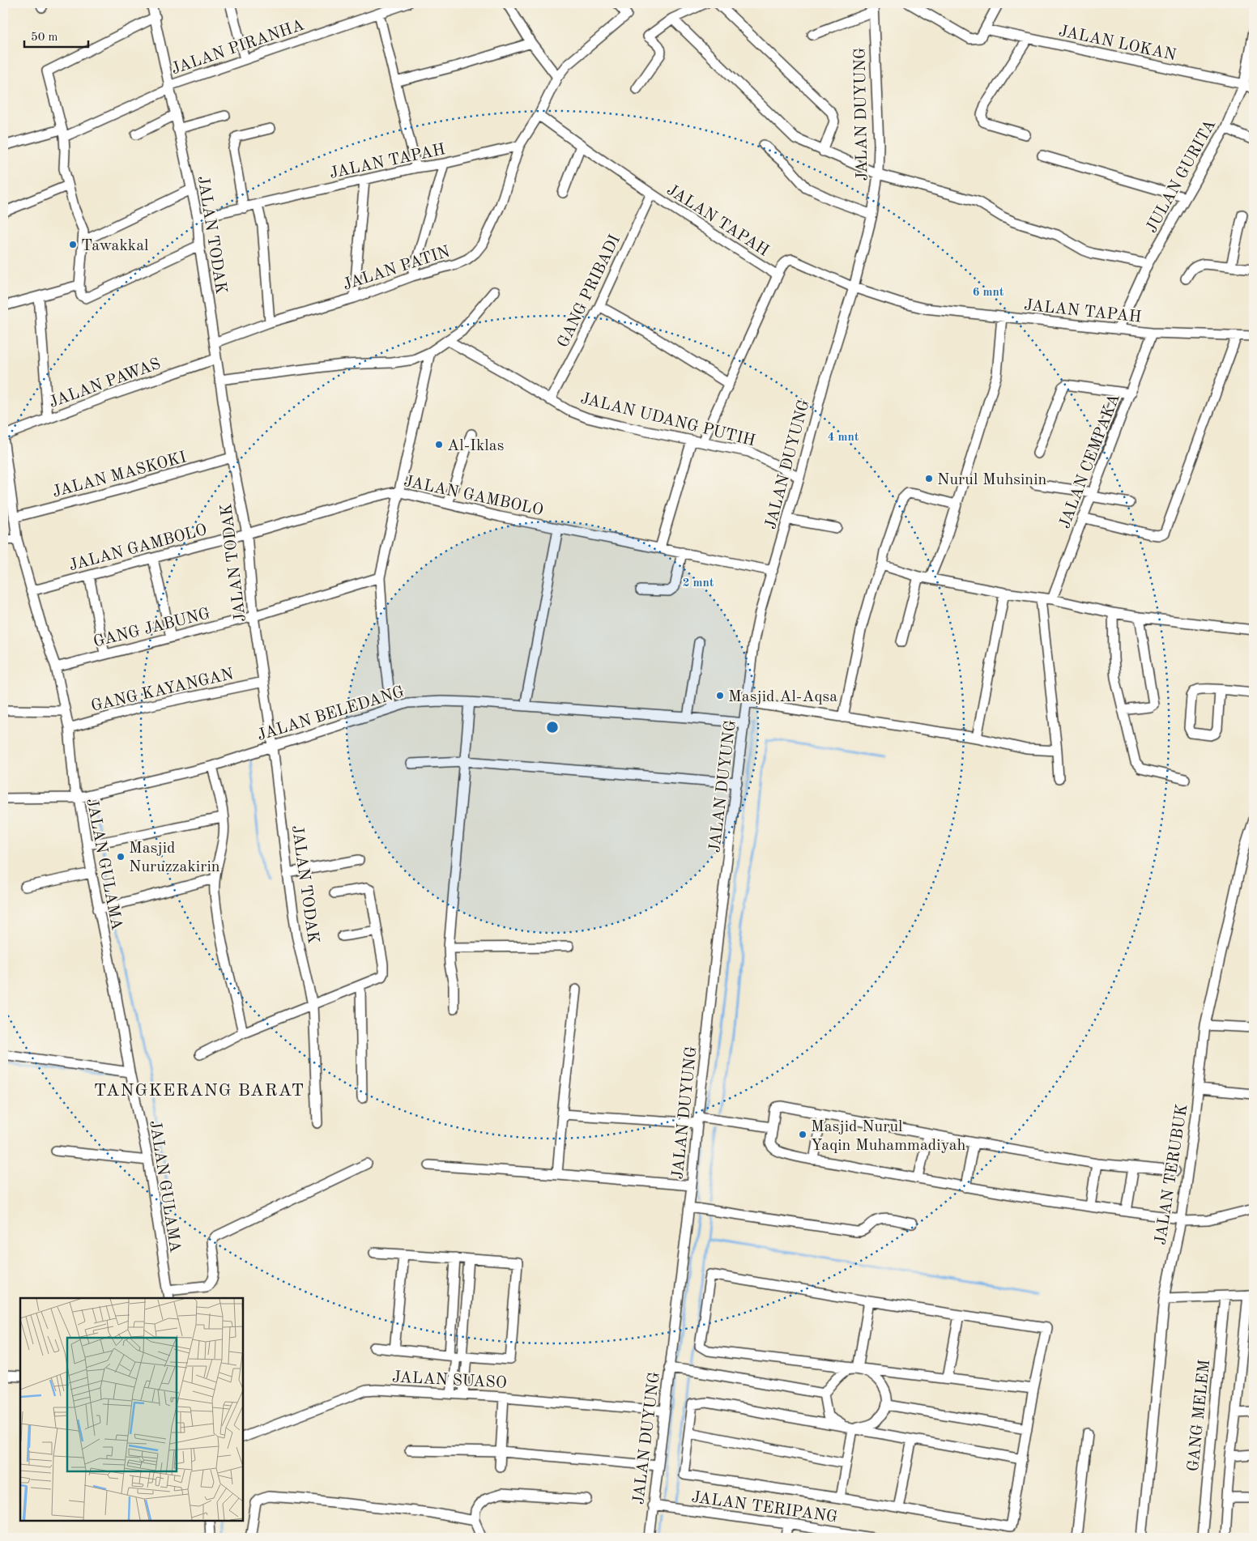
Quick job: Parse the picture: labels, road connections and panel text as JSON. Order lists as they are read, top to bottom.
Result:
{
  "streets": {
    "street": [
      "JALAN LOKAN",
      "JALAN PIRANHA",
      "JALAN DUYUNG",
      "JALAN TAPAH",
      "JULAN GURITA",
      "JALAN TODAK",
      "JALAN PATIN",
      "GANG PRIBADI",
      "JALAN PAWAS",
      "JALAN UDANG PUTIH",
      "JALAN CEMPAKA",
      "JALAN MASKOKI",
      "JALAN GAMBOLO",
      "GANG JABUNG",
      "GANG KAYANGAN",
      "JALAN BELEDANG",
      "JALAN GULAMA",
      "JALAN TERUBUK",
      "JALAN SUASO",
      "GANG MELEM",
      "JALAN TERIPANG"
    ]
  },
  "crossings": [
    ["JALAN LOKAN", "JULAN GURITA"],
    ["JALAN PIRANHA", "JALAN TODAK"],
    ["JALAN DUYUNG", "JALAN TAPAH"],
    ["JALAN DUYUNG", "JALAN UDANG PUTIH"],
    ["JALAN DUYUNG", "JALAN GAMBOLO"],
    ["JALAN DUYUNG", "JALAN BELEDANG"],
    ["JALAN DUYUNG", "JALAN SUASO"],
    ["JALAN DUYUNG", "JALAN TERIPANG"],
    ["JALAN TAPAH", "JULAN GURITA"],
    ["JALAN TAPAH", "JALAN TODAK"],
    ["JALAN TAPAH", "JALAN PATIN"],
    ["JALAN TAPAH", "GANG PRIBADI"],
    ["JALAN TAPAH", "JALAN CEMPAKA"],
    ["JALAN TODAK", "JALAN PATIN"],
    ["JALAN TODAK", "JALAN PAWAS"],
    ["JALAN TODAK", "JALAN MASKOKI"],
    ["JALAN TODAK", "JALAN GAMBOLO"],
    ["JALAN TODAK", "GANG JABUNG"],
    ["JALAN TODAK", "GANG KAYANGAN"],
    ["JALAN TODAK", "JALAN BELEDANG"],
    ["GANG PRIBADI", "JALAN UDANG PUTIH"],
    ["JALAN PAWAS", "JALAN GULAMA"],
    ["JALAN MASKOKI", "JALAN GULAMA"],
    ["JALAN GAMBOLO", "JALAN GULAMA"],
    ["GANG JABUNG", "JALAN GULAMA"],
    ["GANG KAYANGAN", "JALAN GULAMA"],
    ["JALAN BELEDANG", "JALAN GULAMA"]
  ],
  "districts": ["TANGKERANG BARAT"],
  "places": [
    "Tawakkal",
    "Al-Iklas",
    "Nurul Muhsinin",
    "Masjid Al-Aqsa",
    "Masjid Nuruzzakirin",
    "Masjid Nurul Yaqin Muhammadiyah"
  ],
  "scale_bar": "50 m",
  "rings": ["6 mnt", "4 mnt", "2 mnt"]
}
